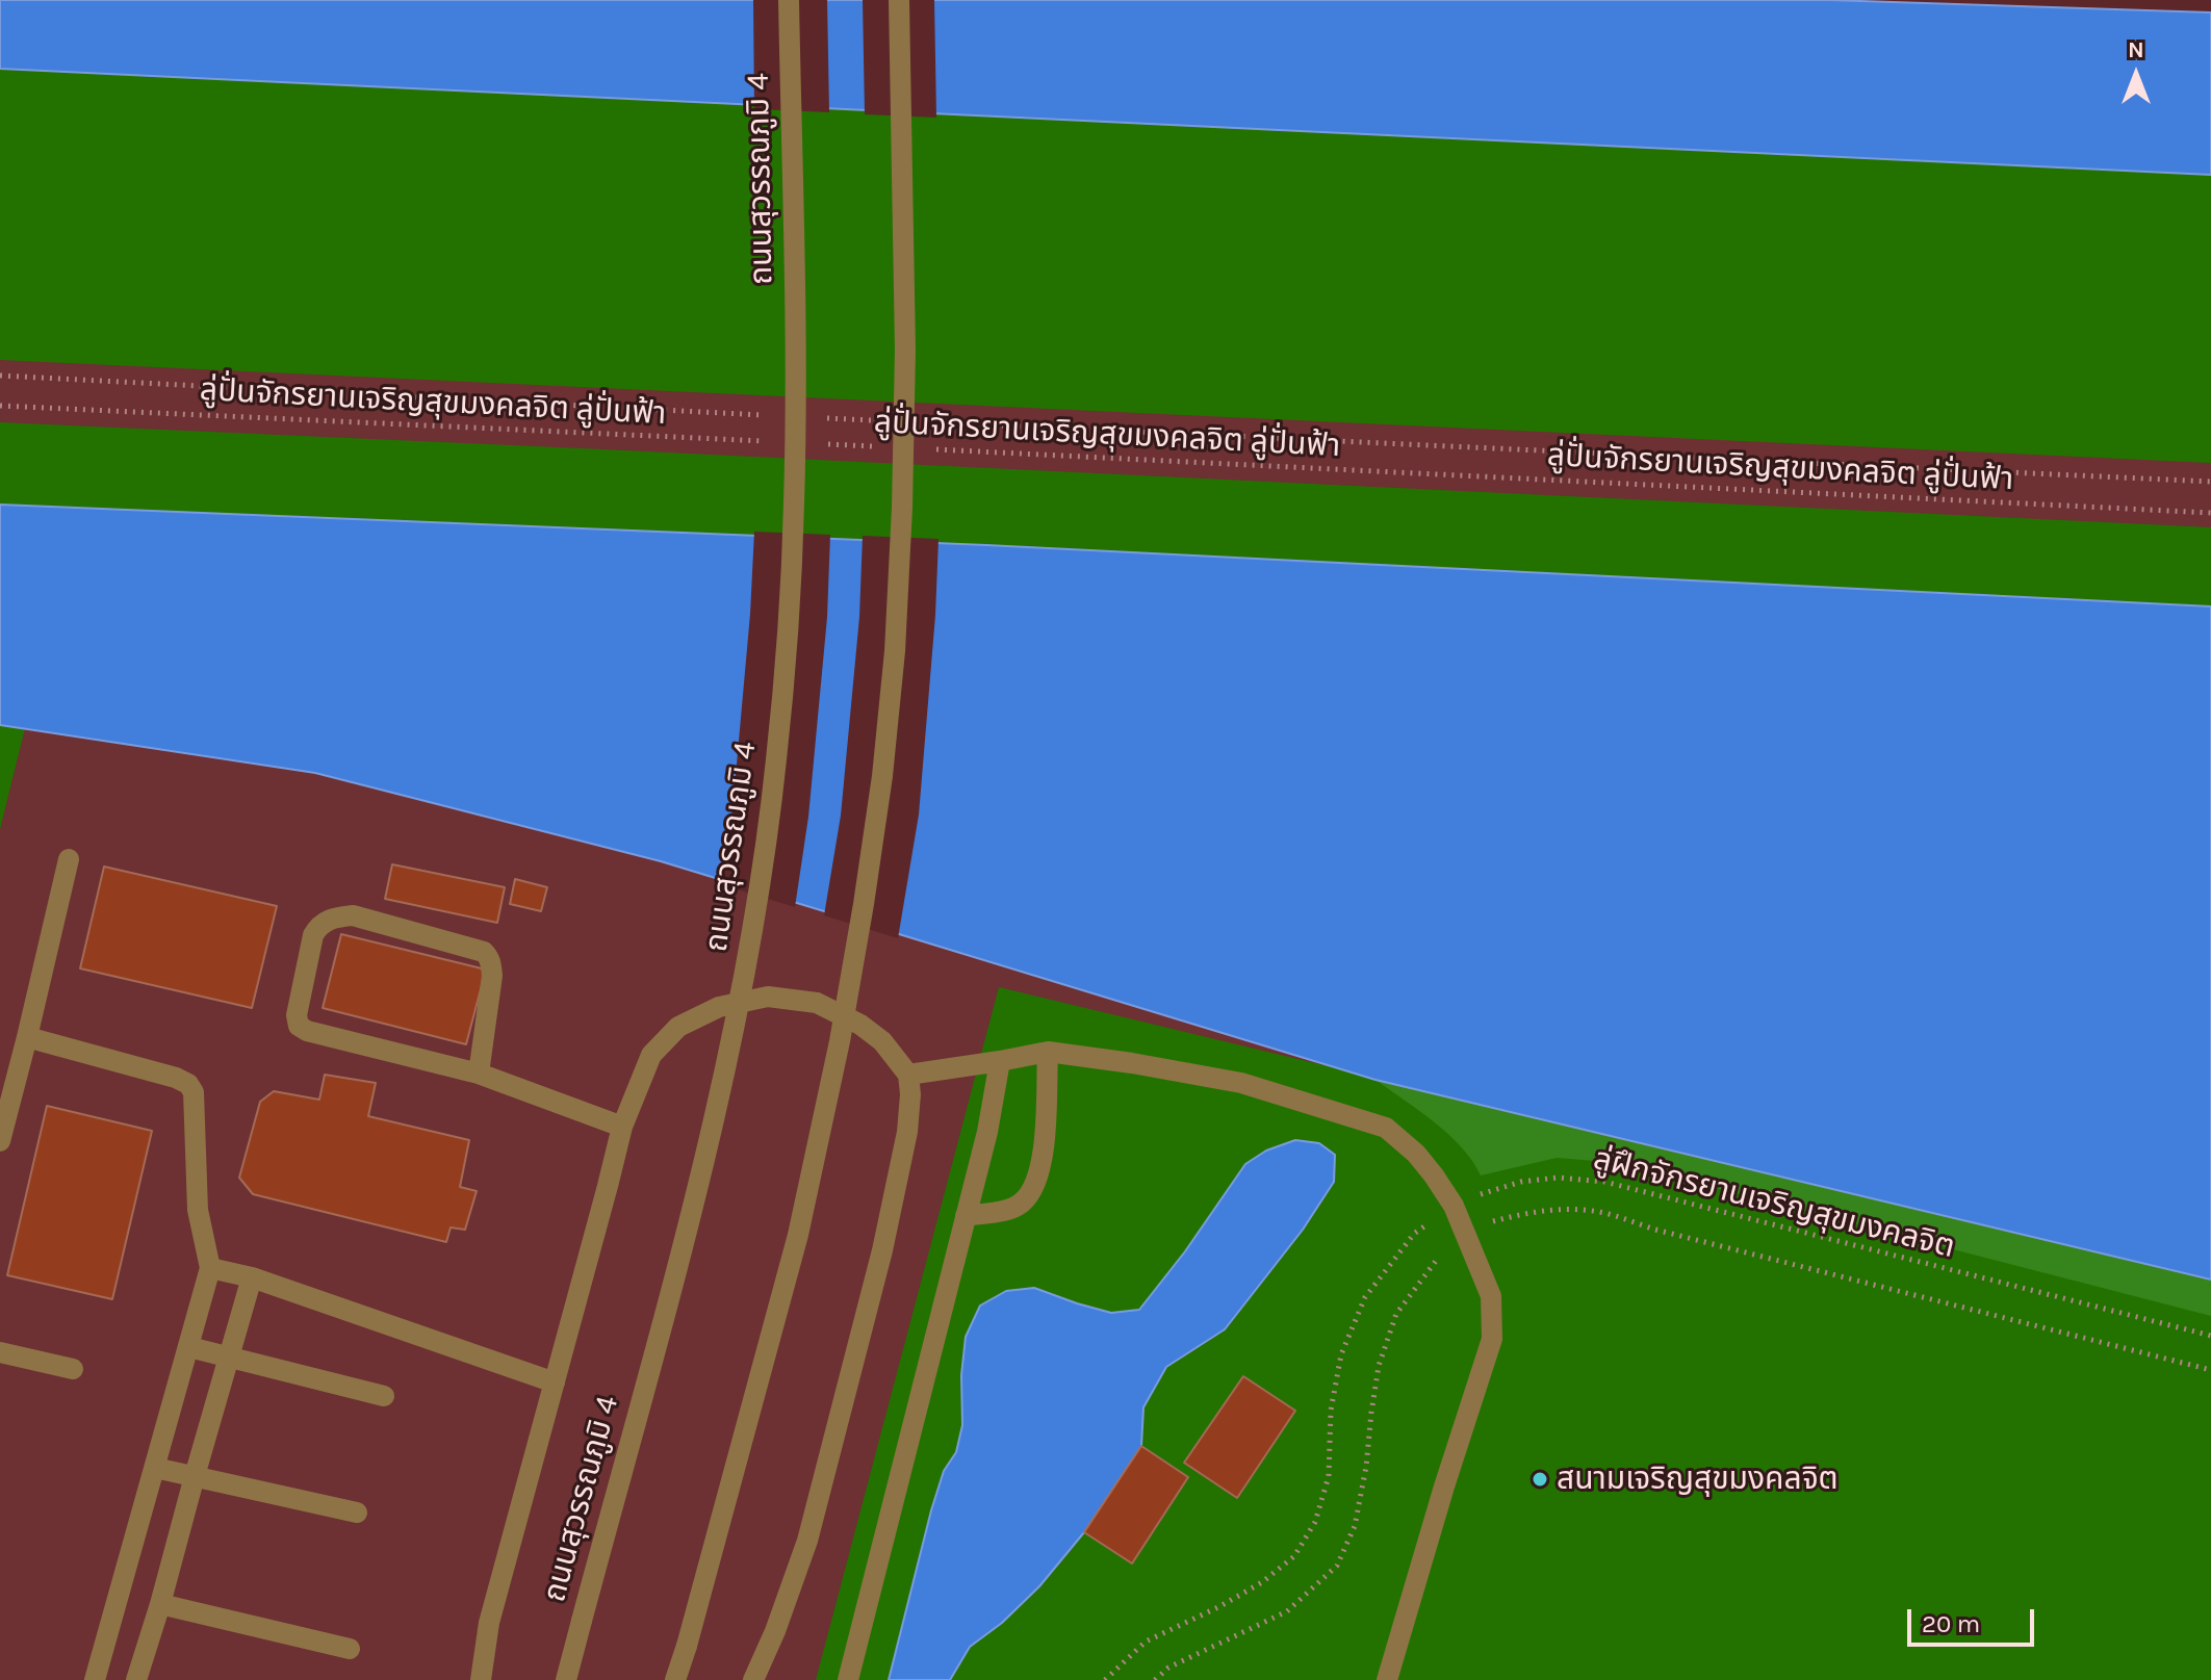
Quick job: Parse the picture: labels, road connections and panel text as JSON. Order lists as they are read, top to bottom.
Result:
{
  "streets": {
    "street": ["ถนนสุวรรณภูมิ 4"],
    "path": ["ลู่ปั่นจักรยานเจริญสุขมงคลจิต ลู่ปั่นฟ้า", "ลู่ฝึกจักรยานเจริญสุขมงคลจิต"]
  },
  "places": ["สนามเจริญสุขมงคลจิต"],
  "scale_bar": "20 m",
  "north": "top"
}
